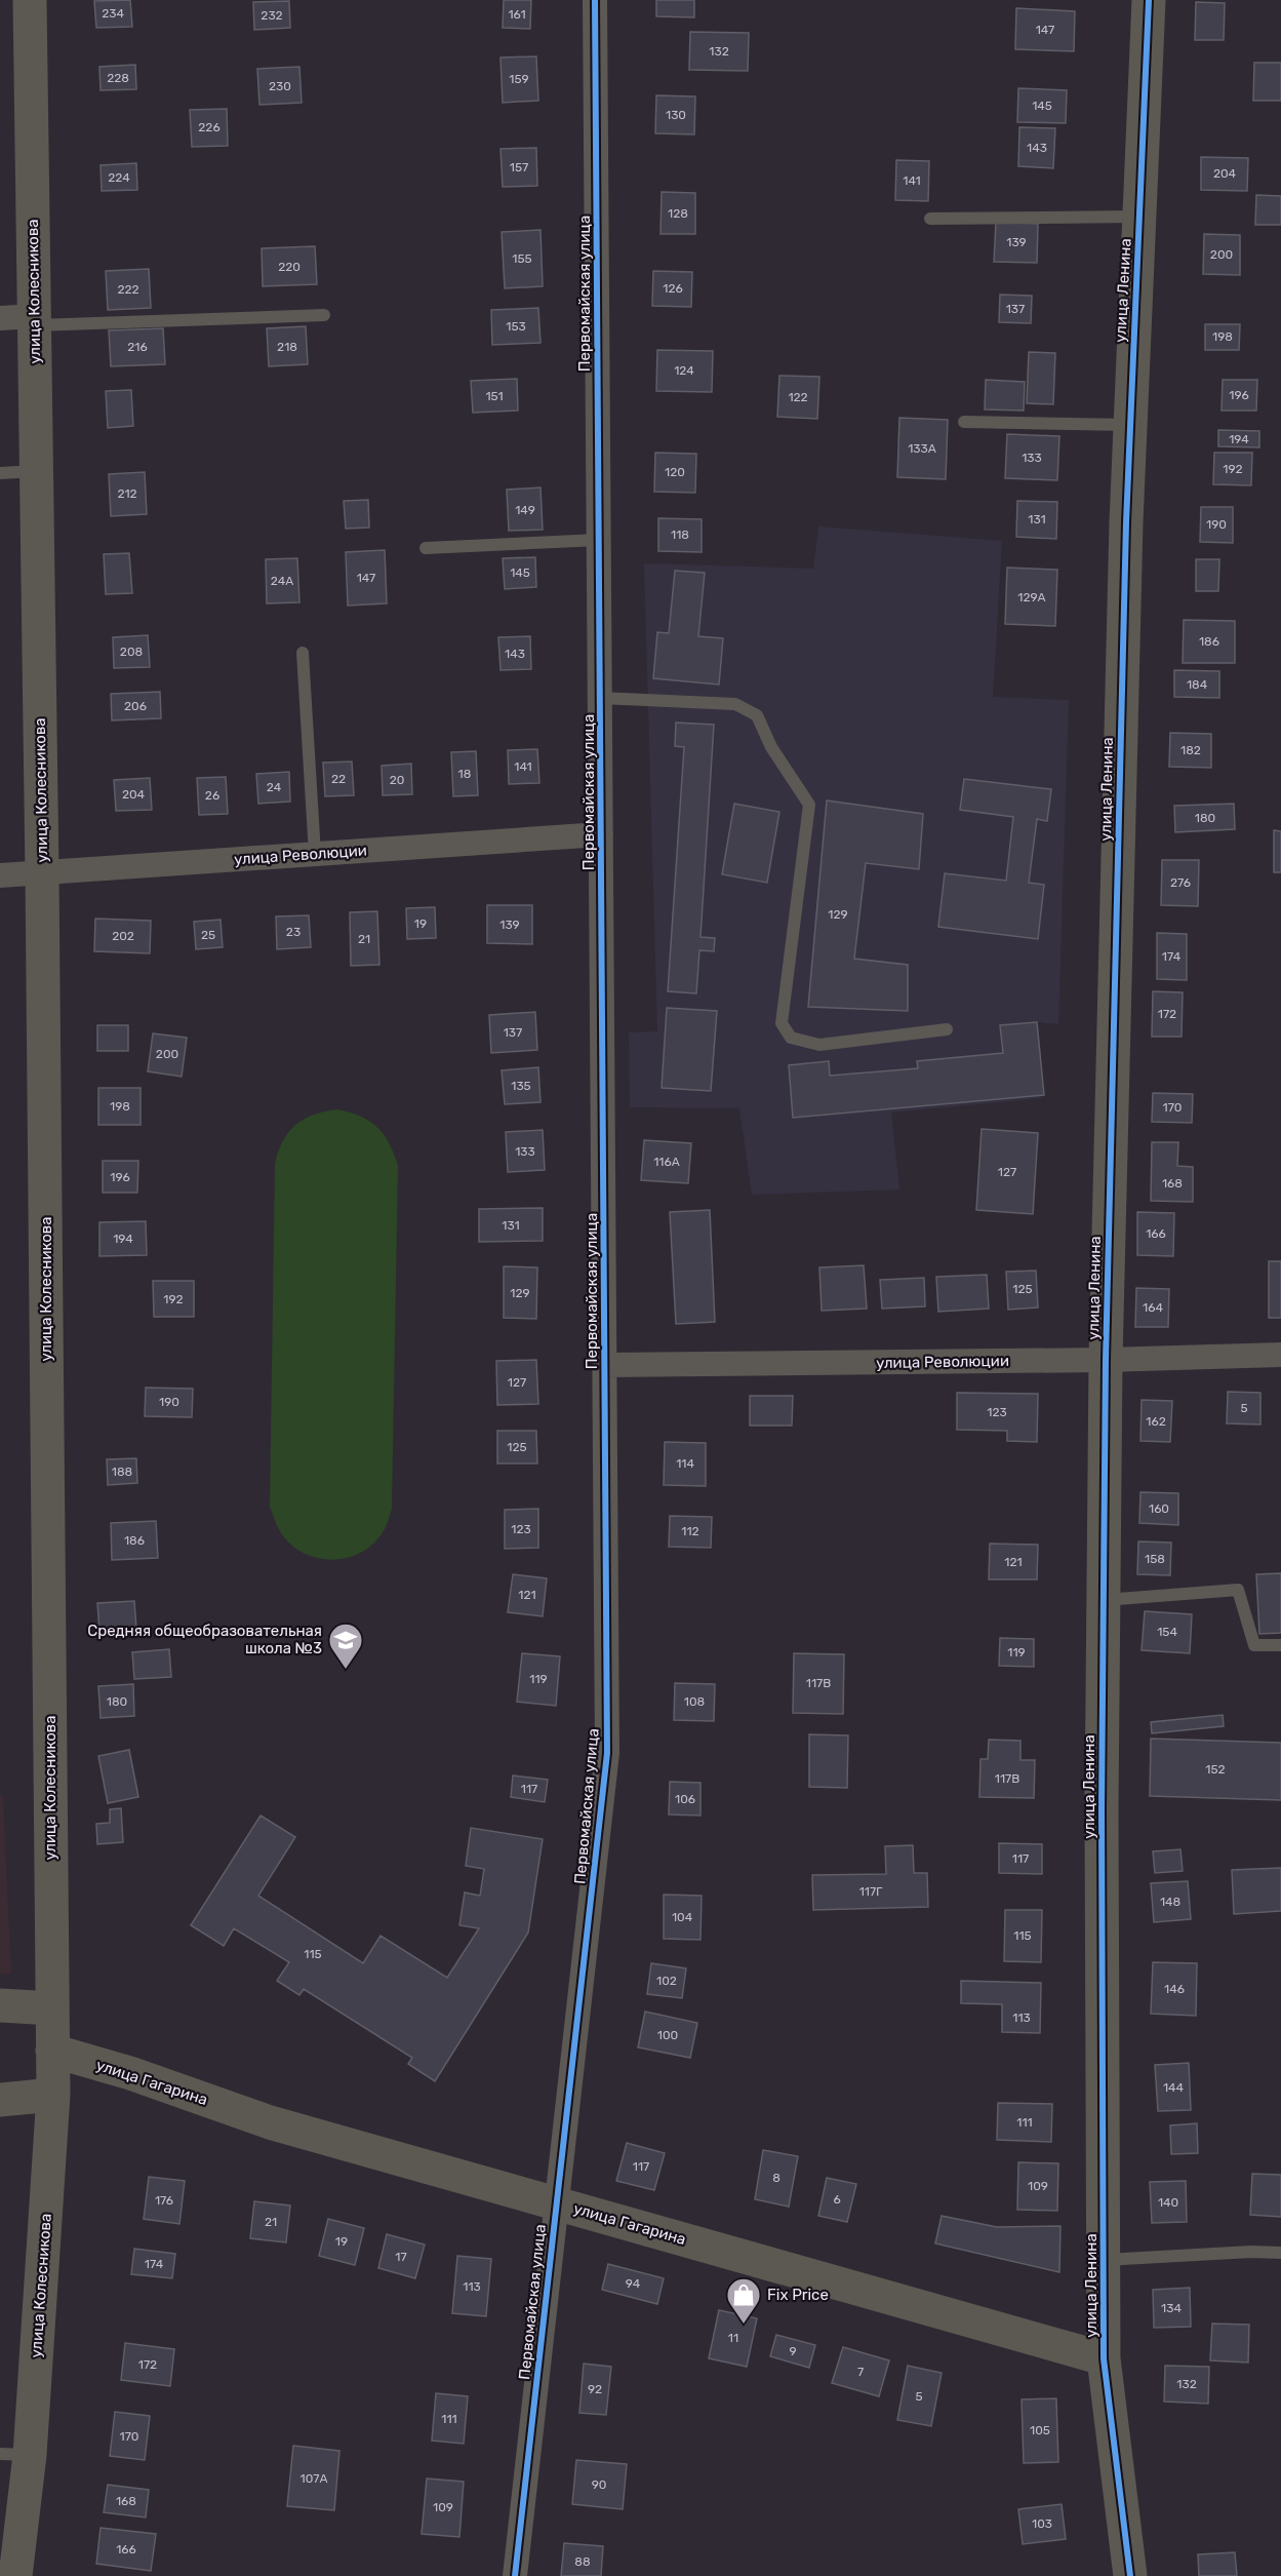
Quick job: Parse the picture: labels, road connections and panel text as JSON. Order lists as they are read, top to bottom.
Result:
{
  "streets": {
    "street": [
      "улица Ленина",
      "улица Колесникова",
      "Первомайская улица",
      "улица Революции",
      "улица Гагарина"
    ]
  },
  "crossings": [
    ["улица Ленина", "улица Революции"],
    ["улица Ленина", "улица Гагарина"],
    ["улица Колесникова", "улица Революции"],
    ["улица Колесникова", "улица Гагарина"],
    ["Первомайская улица", "улица Революции"],
    ["Первомайская улица", "улица Гагарина"]
  ],
  "places": {
    "school or university": ["Средняя общеобразовательная школа №3"],
    "shop": ["Fix Price"]
  },
  "house_numbers": [
    "234",
    "161",
    "232",
    "147",
    "132",
    "228",
    "159",
    "230",
    "145",
    "130",
    "226",
    "143",
    "157",
    "204",
    "224",
    "141",
    "128",
    "139",
    "200",
    "155",
    "220",
    "126",
    "222",
    "137",
    "153",
    "198",
    "216",
    "218",
    "124",
    "196",
    "151",
    "122",
    "194",
    "133А",
    "133",
    "192",
    "120",
    "212",
    "149",
    "131",
    "190",
    "118",
    "145",
    "147",
    "24А",
    "129А",
    "186",
    "208",
    "143",
    "184",
    "206",
    "182",
    "141",
    "18",
    "22",
    "20",
    "24",
    "204",
    "26",
    "180",
    "276",
    "129",
    "19",
    "139",
    "23",
    "25",
    "202",
    "21",
    "174",
    "172",
    "137",
    "200",
    "135",
    "198",
    "170",
    "133",
    "116А",
    "127",
    "196",
    "168",
    "131",
    "166",
    "194",
    "125",
    "129",
    "192",
    "164",
    "127",
    "190",
    "5",
    "123",
    "162",
    "125",
    "114",
    "188",
    "160",
    "123",
    "112",
    "186",
    "158",
    "121",
    "121",
    "154",
    "119",
    "119",
    "117В",
    "180",
    "108",
    "152",
    "117В",
    "117",
    "106",
    "117",
    "117Г",
    "148",
    "104",
    "115",
    "115",
    "102",
    "146",
    "113",
    "100",
    "144",
    "111",
    "117",
    "8",
    "109",
    "6",
    "176",
    "140",
    "21",
    "19",
    "17",
    "174",
    "94",
    "113",
    "134",
    "11",
    "9",
    "172",
    "7",
    "132",
    "92",
    "5",
    "111",
    "105",
    "170",
    "107А",
    "90",
    "168",
    "109",
    "103",
    "166",
    "88"
  ]
}
